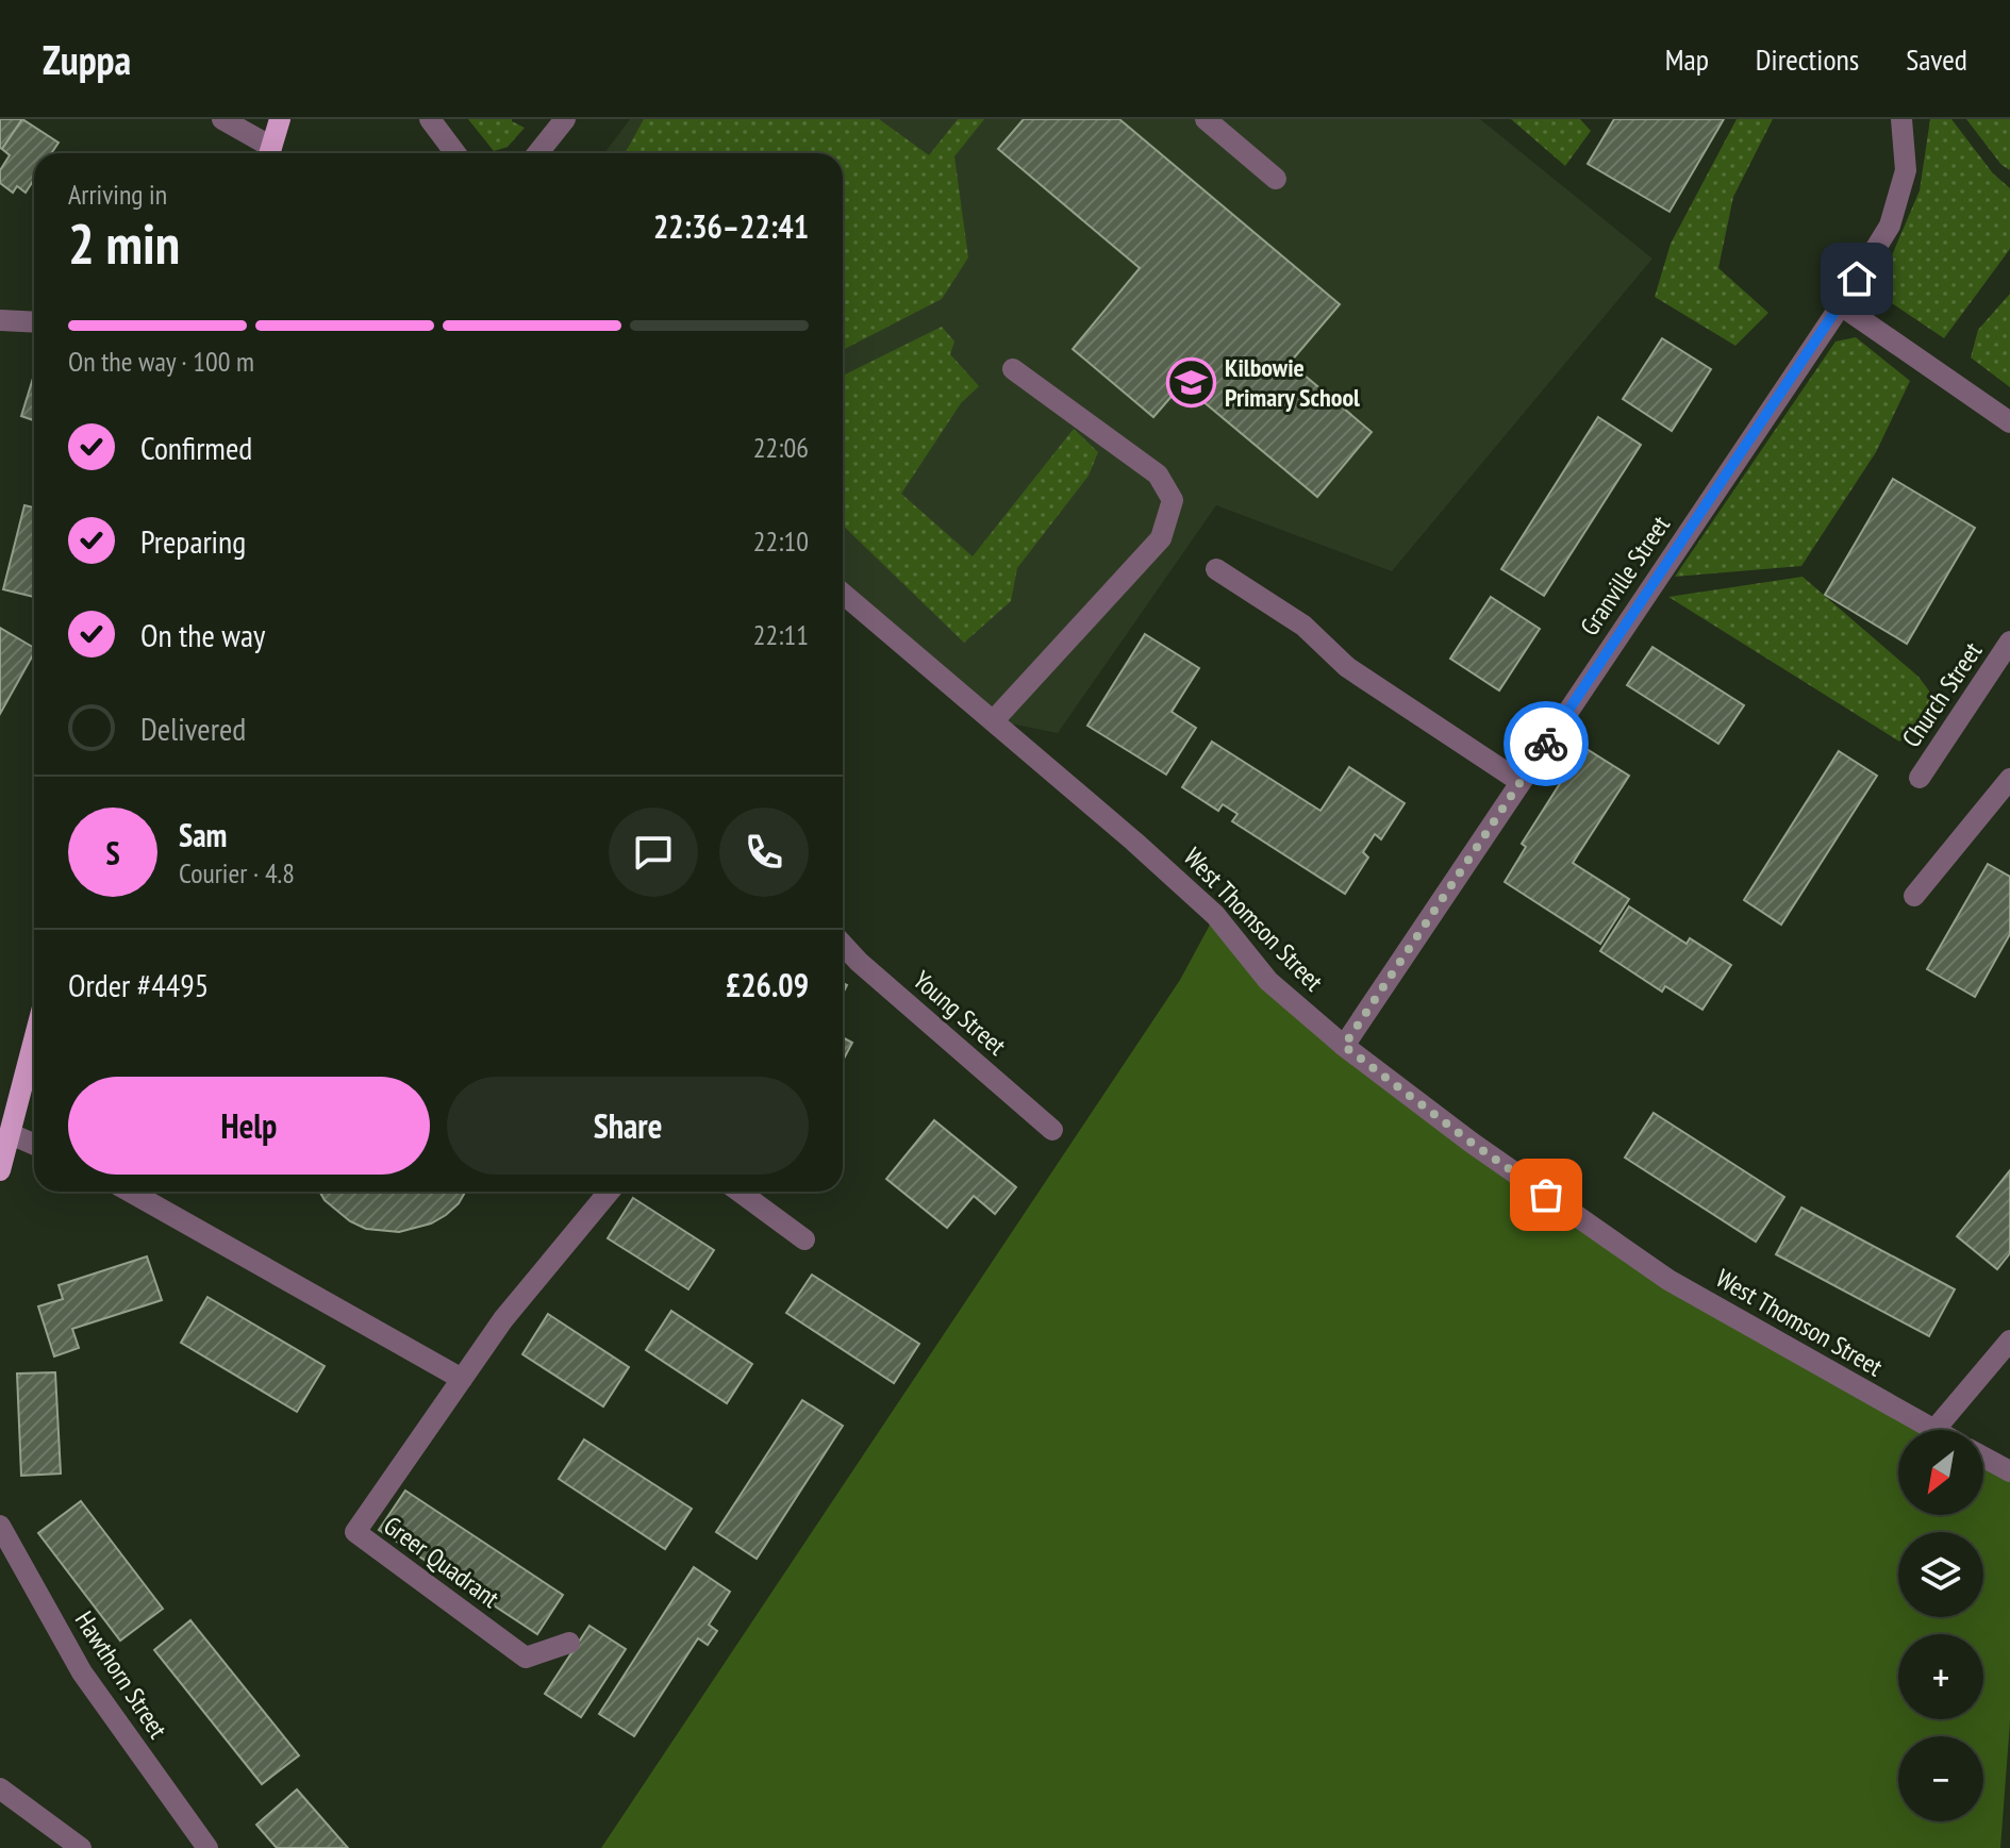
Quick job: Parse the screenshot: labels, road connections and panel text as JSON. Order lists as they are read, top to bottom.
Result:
{
  "streets": {
    "street": [
      "Granville Street",
      "Church Street",
      "West Thomson Street",
      "Young Street",
      "Greer Quadrant",
      "Hawthorn Street"
    ]
  },
  "crossings": [
    ["Granville Street", "West Thomson Street"]
  ],
  "places": {
    "school or university": ["Kilbowie Primary School"]
  },
  "north": "bottom left",
  "page": {
    "header": "Zuppa",
    "nav": ["Map", "Directions", "Saved"],
    "heading": ["2 min", "Arriving in", "22:36–22:41"],
    "panel": [
      "Sam",
      "Courier · 4.8",
      "Order #4495",
      "£26.09"
    ],
    "bar": "On the way · 100 m",
    "list": [
      ["Confirmed", "22:06"],
      ["Preparing", "22:10"],
      ["On the way", "22:11"],
      "Delivered"
    ],
    "round": "S",
    "buttons": ["Help", "Share"],
    "map_buttons": ["+", "−"]
  }
}
